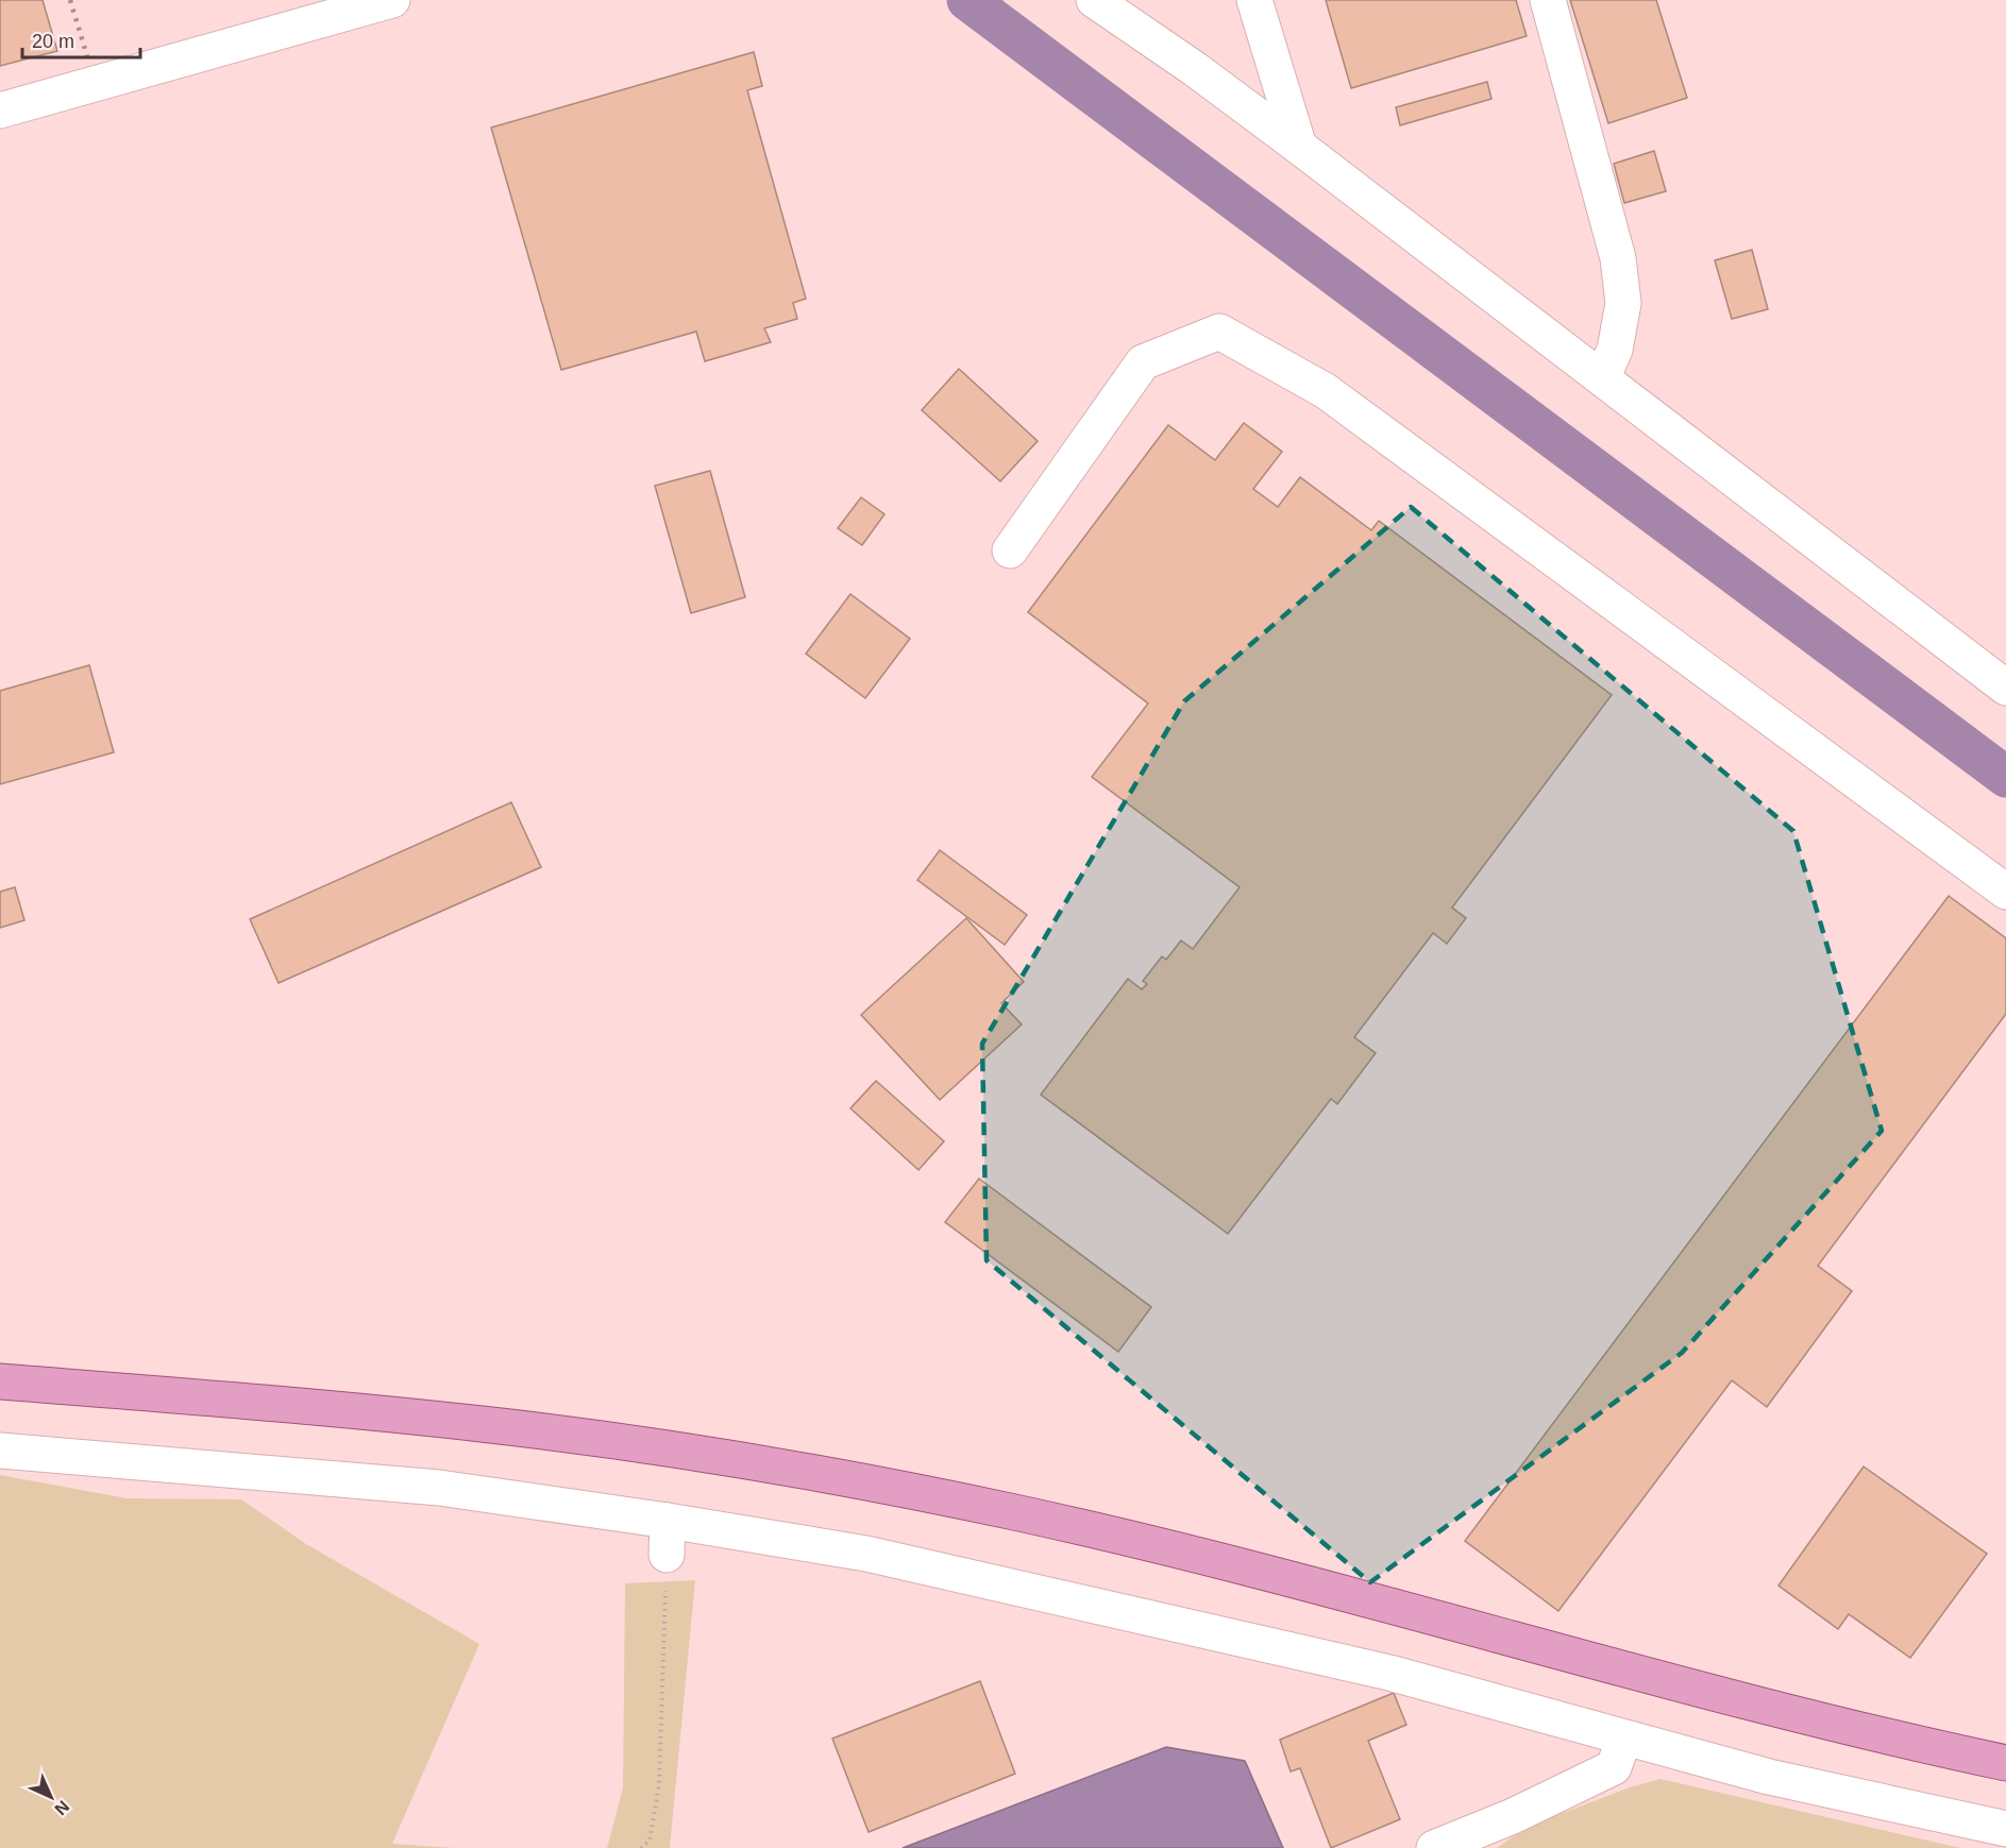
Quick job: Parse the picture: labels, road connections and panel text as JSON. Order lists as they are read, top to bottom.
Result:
{
  "scale_bar": "20 m",
  "north": "bottom right"
}
